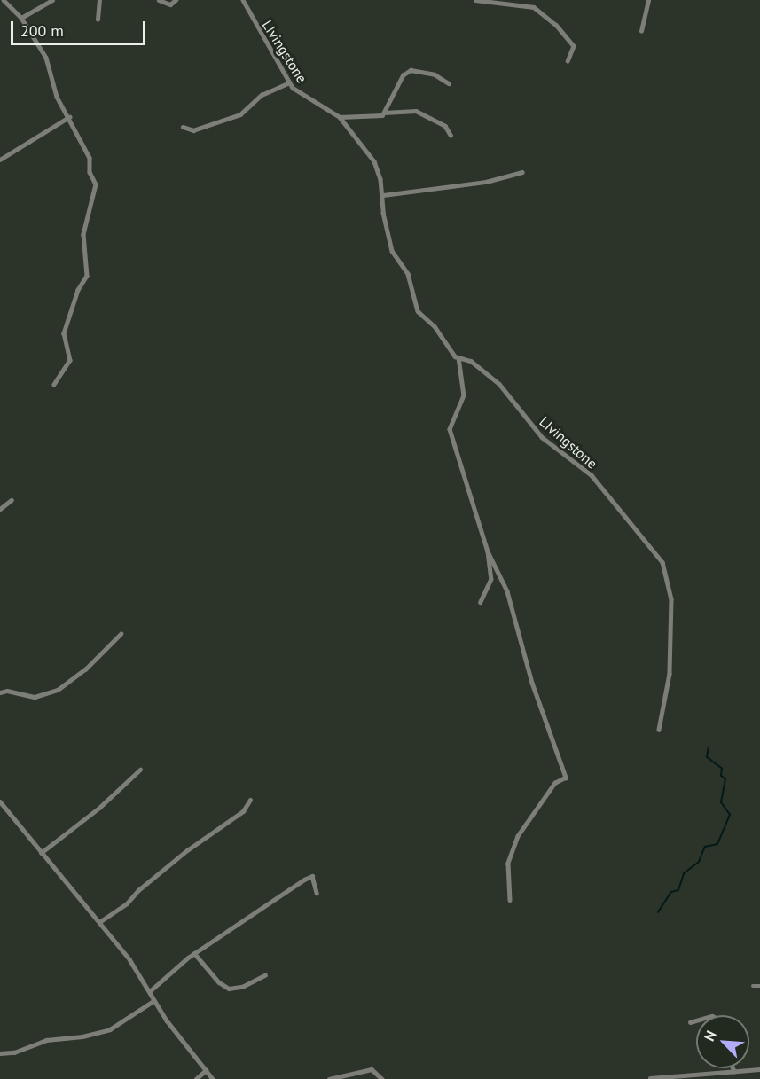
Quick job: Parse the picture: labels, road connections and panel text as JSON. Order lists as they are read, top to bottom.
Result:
{
  "streets": {
    "street": ["LIvingstone"]
  },
  "scale_bar": "200 m",
  "north": "top left"
}
